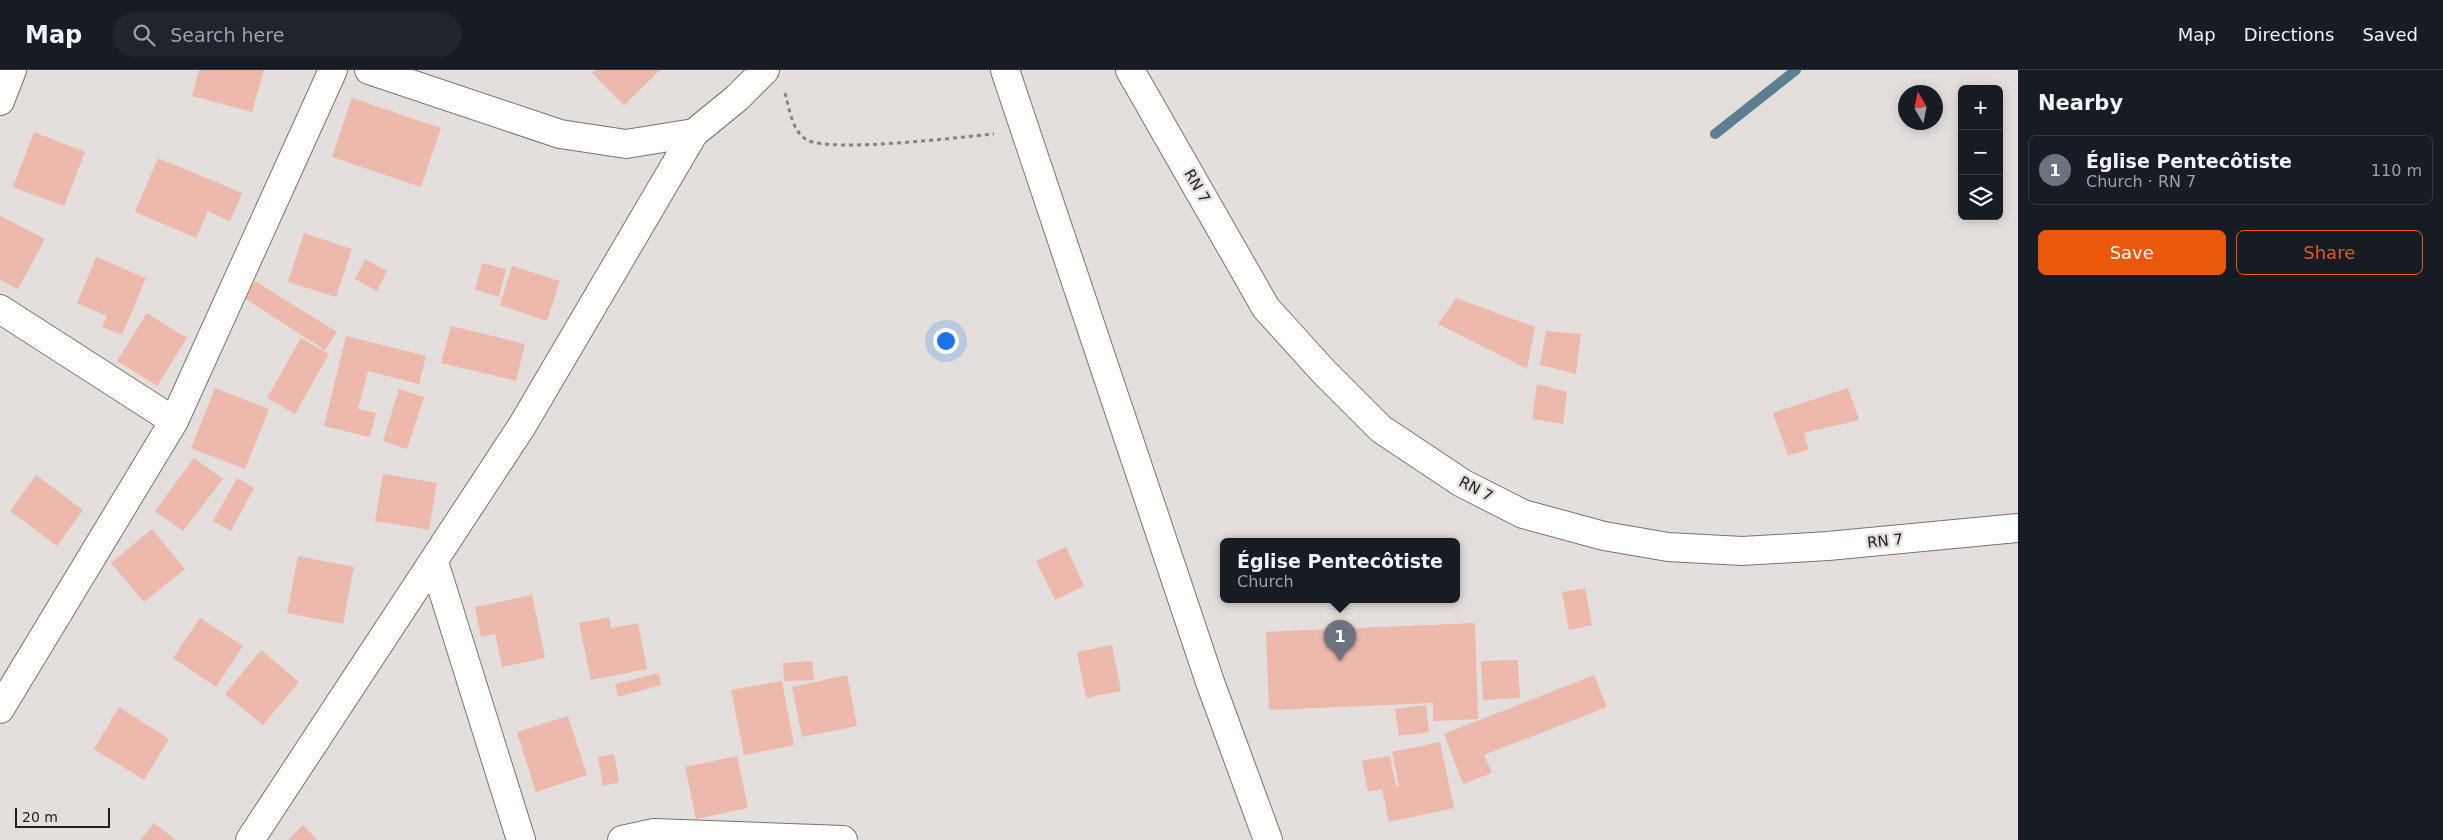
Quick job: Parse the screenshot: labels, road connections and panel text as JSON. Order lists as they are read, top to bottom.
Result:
{
  "streets": {
    "street": ["RN 7"]
  },
  "scale_bar": "20 m",
  "north": "top",
  "page": {
    "header": "Map",
    "search": "Search here",
    "nav": ["Map", "Directions", "Saved"],
    "heading": "Nearby",
    "map_buttons": ["+", "−"],
    "list": [
      {
        "mark": "1",
        "name": "Église Pentecôtiste",
        "note": "Church · RN 7",
        "value": "110 m"
      }
    ],
    "buttons": ["Save", "Share"],
    "popup": ["Église Pentecôtiste", "Church"],
    "pins": "1",
    "scale": "20 m"
  }
}
